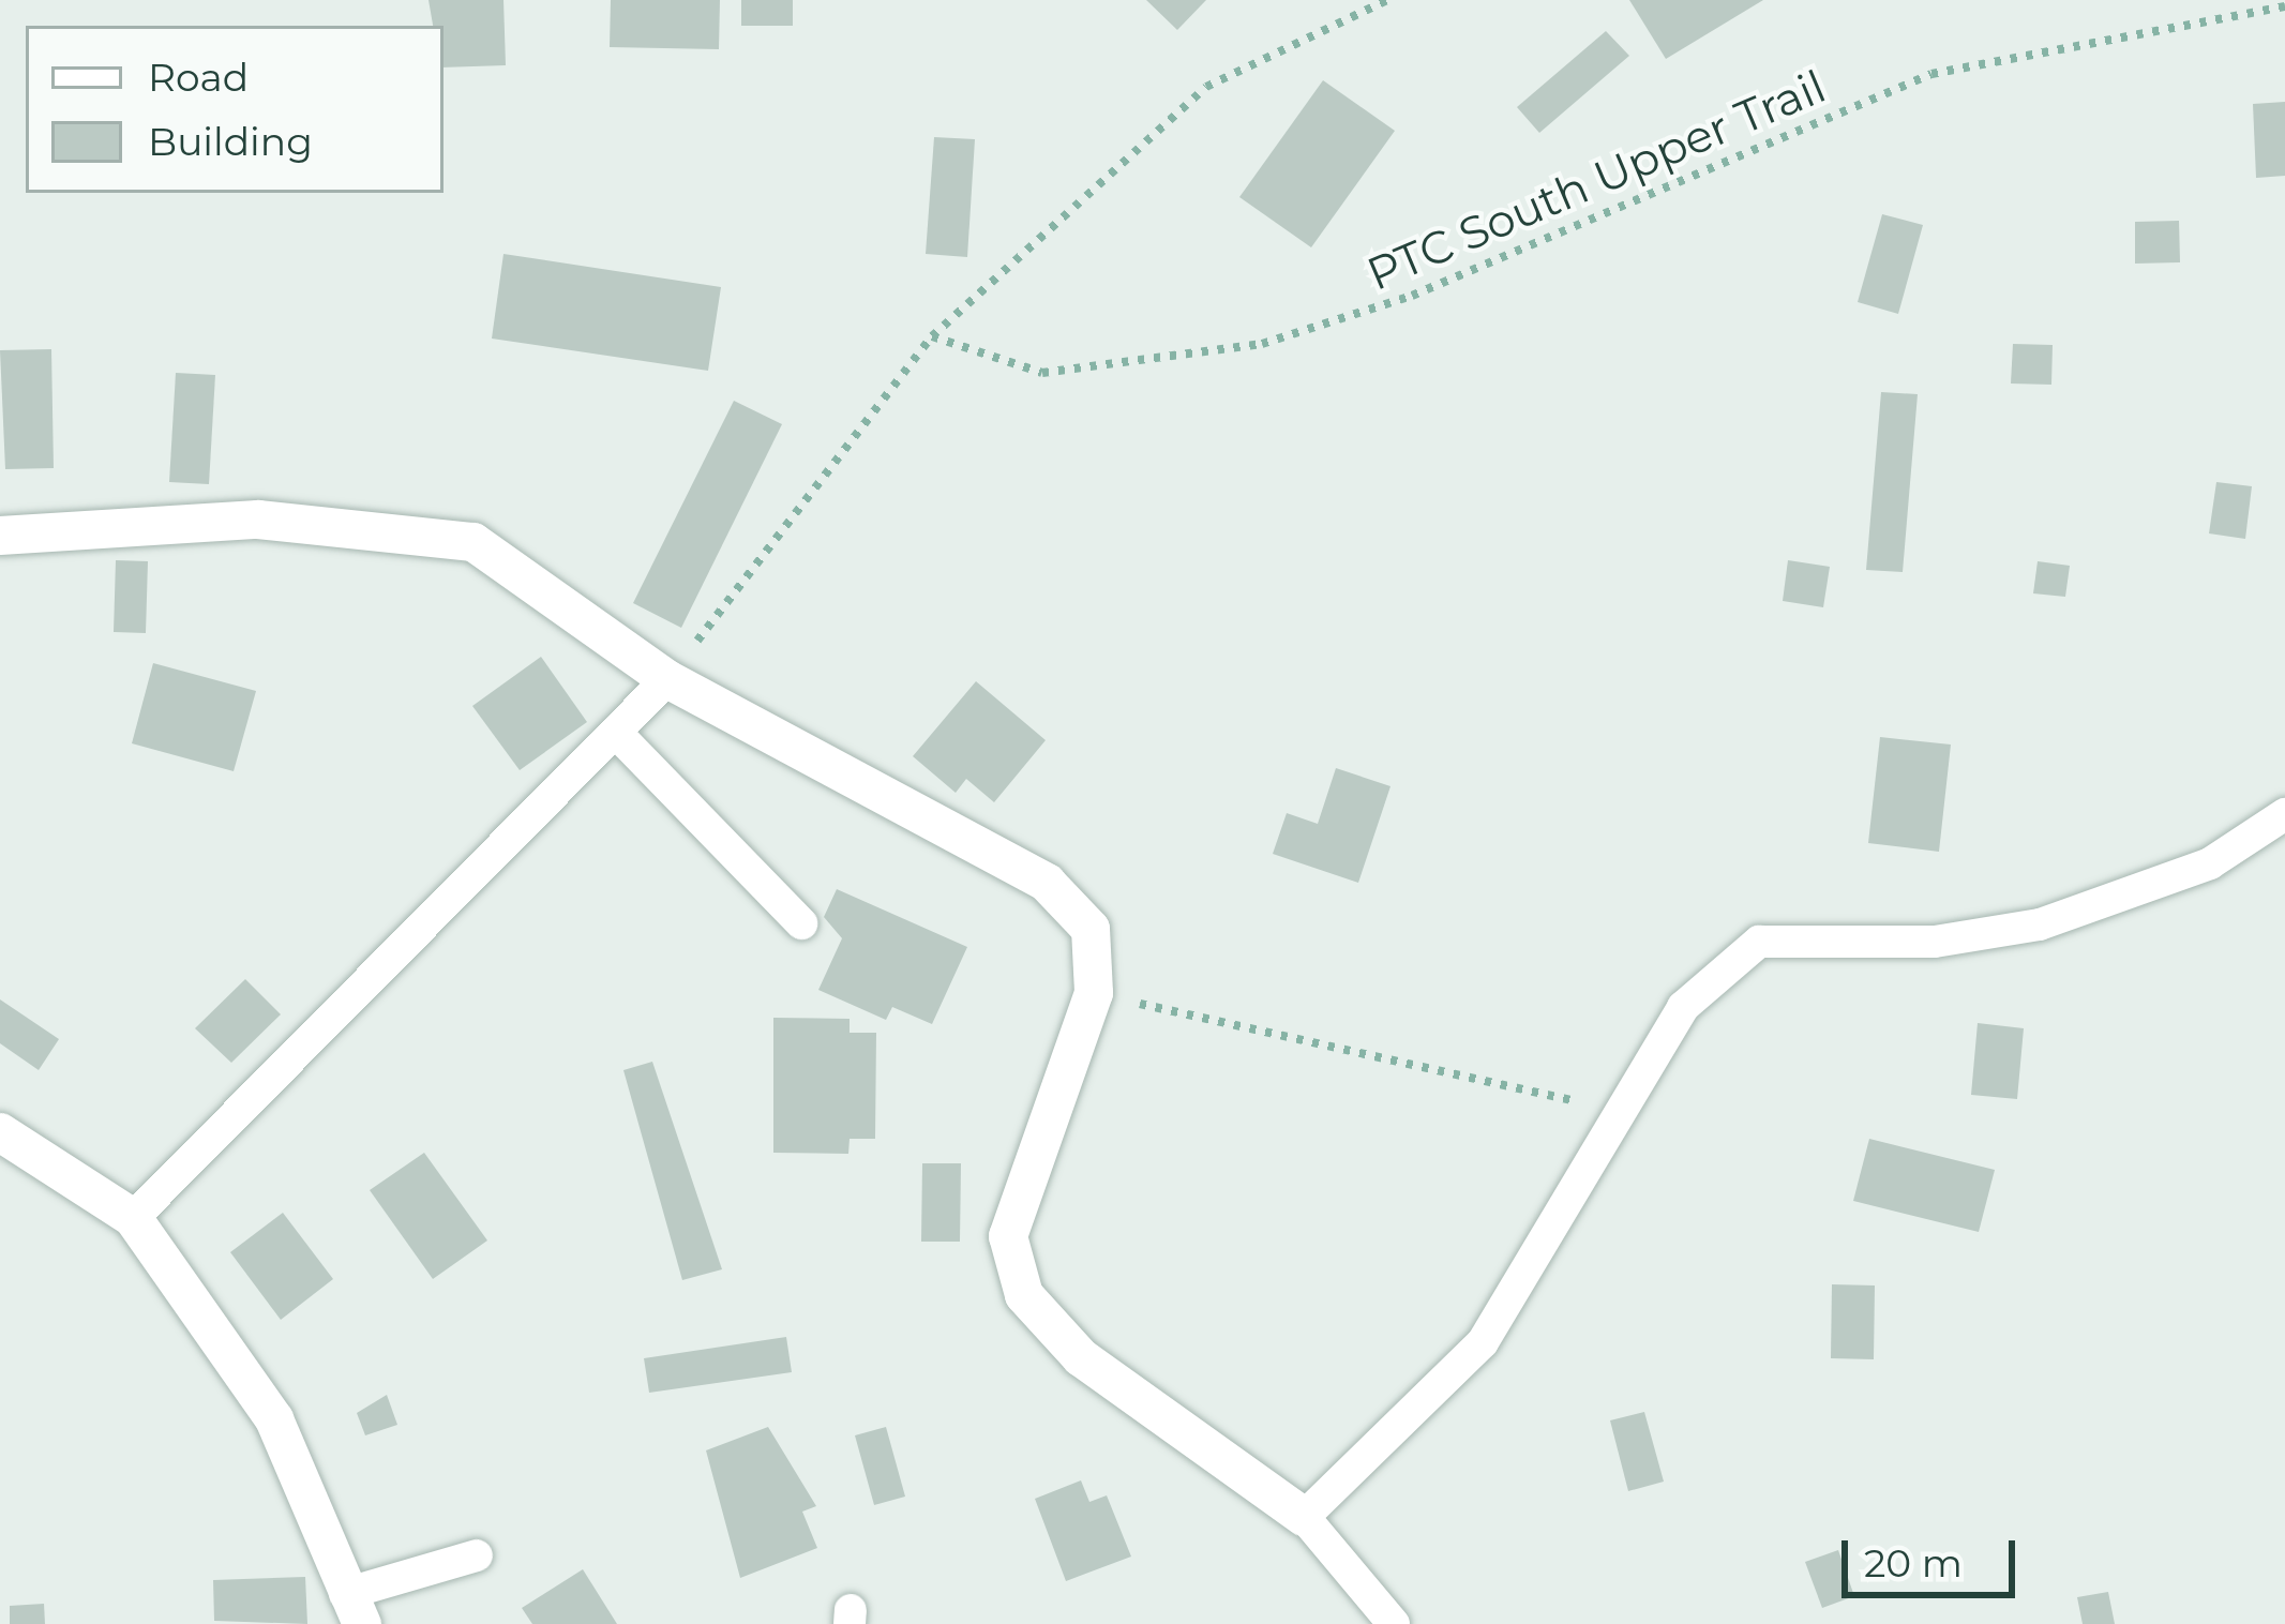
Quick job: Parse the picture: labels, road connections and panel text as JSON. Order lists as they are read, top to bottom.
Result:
{
  "streets": {
    "path": ["PTC South Upper Trail"]
  },
  "legend": ["Road", "Building"],
  "scale_bar": "20 m"
}
